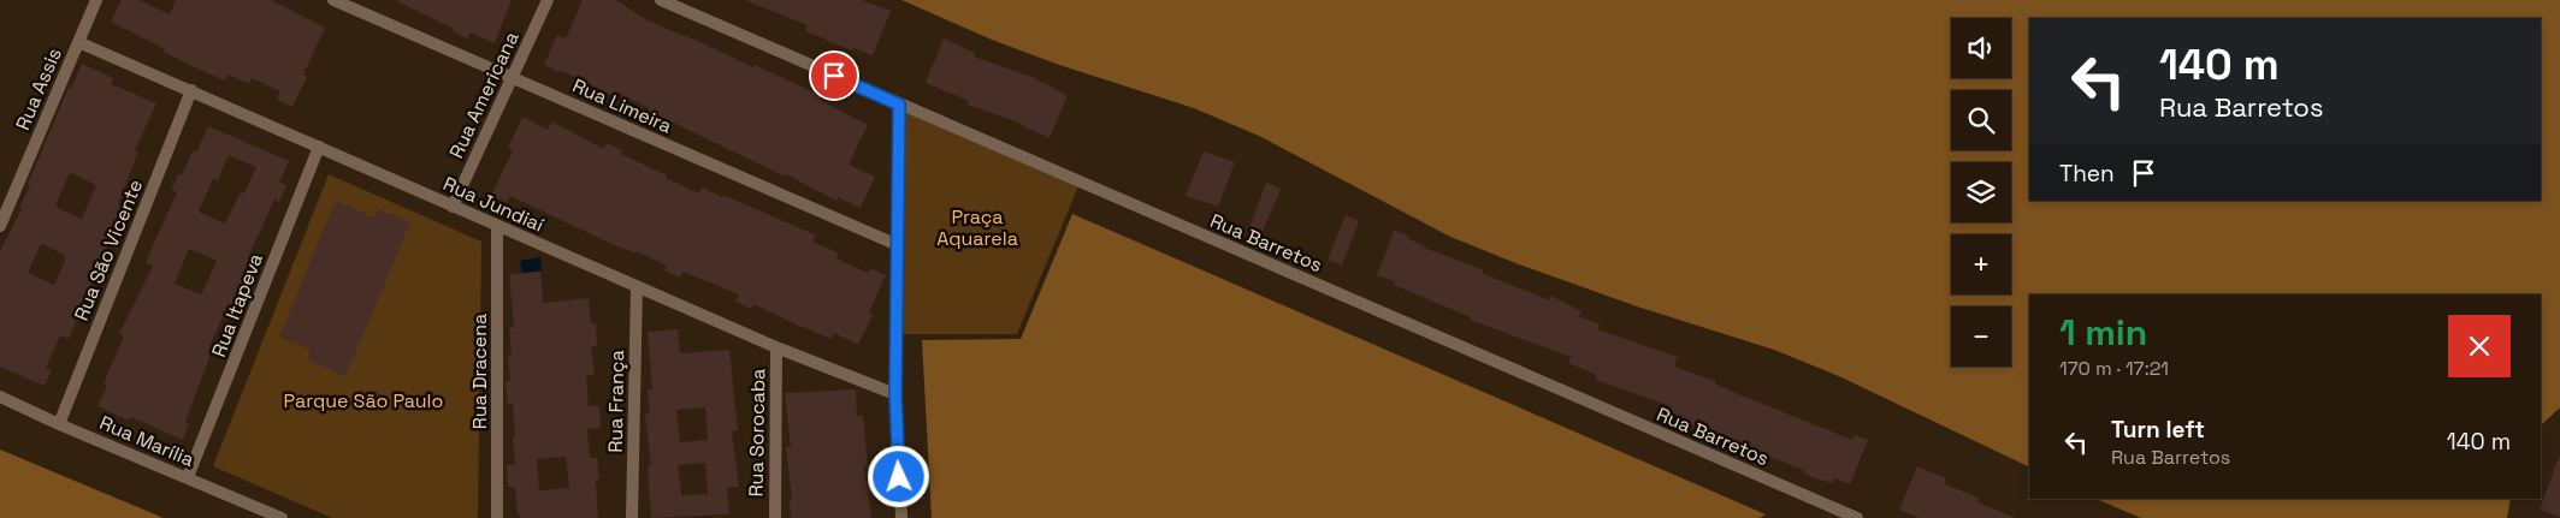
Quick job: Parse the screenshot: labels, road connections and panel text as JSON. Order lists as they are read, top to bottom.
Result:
{
  "streets": {
    "street": [
      "Rua Assis",
      "Rua Americana",
      "Rua Limeira",
      "Rua Jundiaí",
      "Rua Barretos",
      "Rua São Vicente",
      "Rua Itapeva",
      "Rua Dracena",
      "Rua França",
      "Rua Sorocaba",
      "Rua Marília"
    ]
  },
  "crossings": [
    ["Rua Assis", "Rua Jundiaí"],
    ["Rua Americana", "Rua Limeira"],
    ["Rua Americana", "Rua Jundiaí"],
    ["Rua Jundiaí", "Rua São Vicente"],
    ["Rua Jundiaí", "Rua Itapeva"],
    ["Rua Jundiaí", "Rua Dracena"],
    ["Rua Jundiaí", "Rua França"],
    ["Rua Jundiaí", "Rua Sorocaba"],
    ["Rua São Vicente", "Rua Marília"],
    ["Rua Itapeva", "Rua Marília"]
  ],
  "parks": ["Praça Aquarela", "Parque São Paulo"],
  "page": {
    "map_buttons": ["+", "−"],
    "turn": ["140 m", "Rua Barretos"],
    "then": "Then",
    "heading": ["1 min", "170 m · 17:21"],
    "list": [
      {
        "name": "Turn left",
        "note": "Rua Barretos",
        "value": "140 m"
      }
    ]
  }
}
